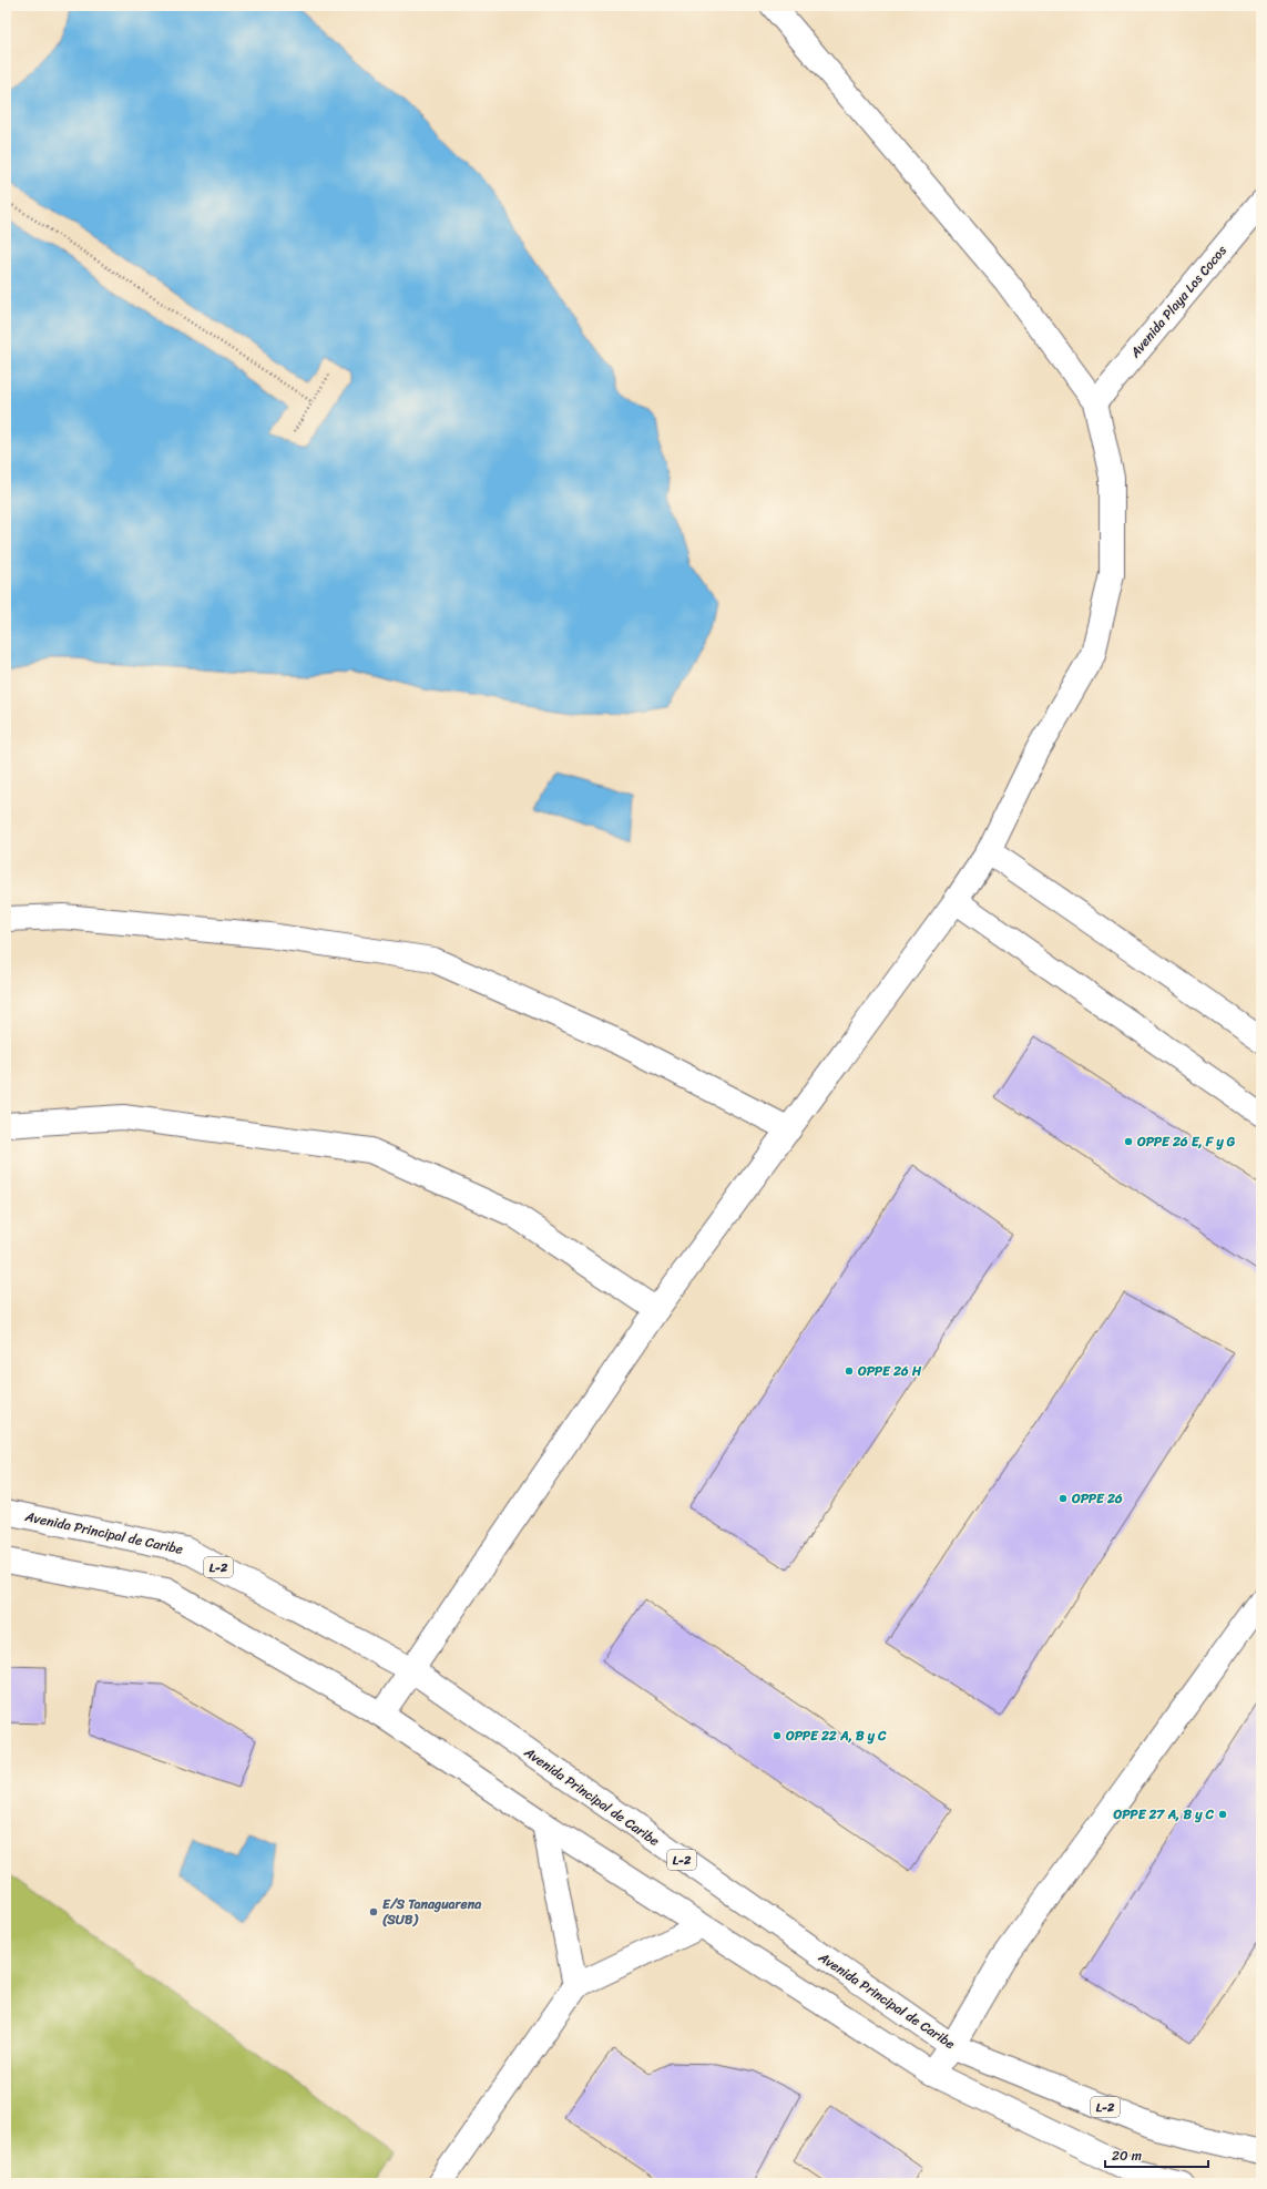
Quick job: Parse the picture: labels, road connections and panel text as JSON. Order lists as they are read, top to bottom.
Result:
{
  "streets": {
    "street": ["Avenida Playa Los Cocos", "Avenida Principal de Caribe", "L-2"]
  },
  "places": [
    "OPPE 26 E, F y G",
    "OPPE 26 H",
    "OPPE 26",
    "OPPE 22 A, B y C",
    "OPPE 27 A, B y C",
    "E/S Tanaguarena (SUB)"
  ],
  "scale_bar": "20 m"
}
